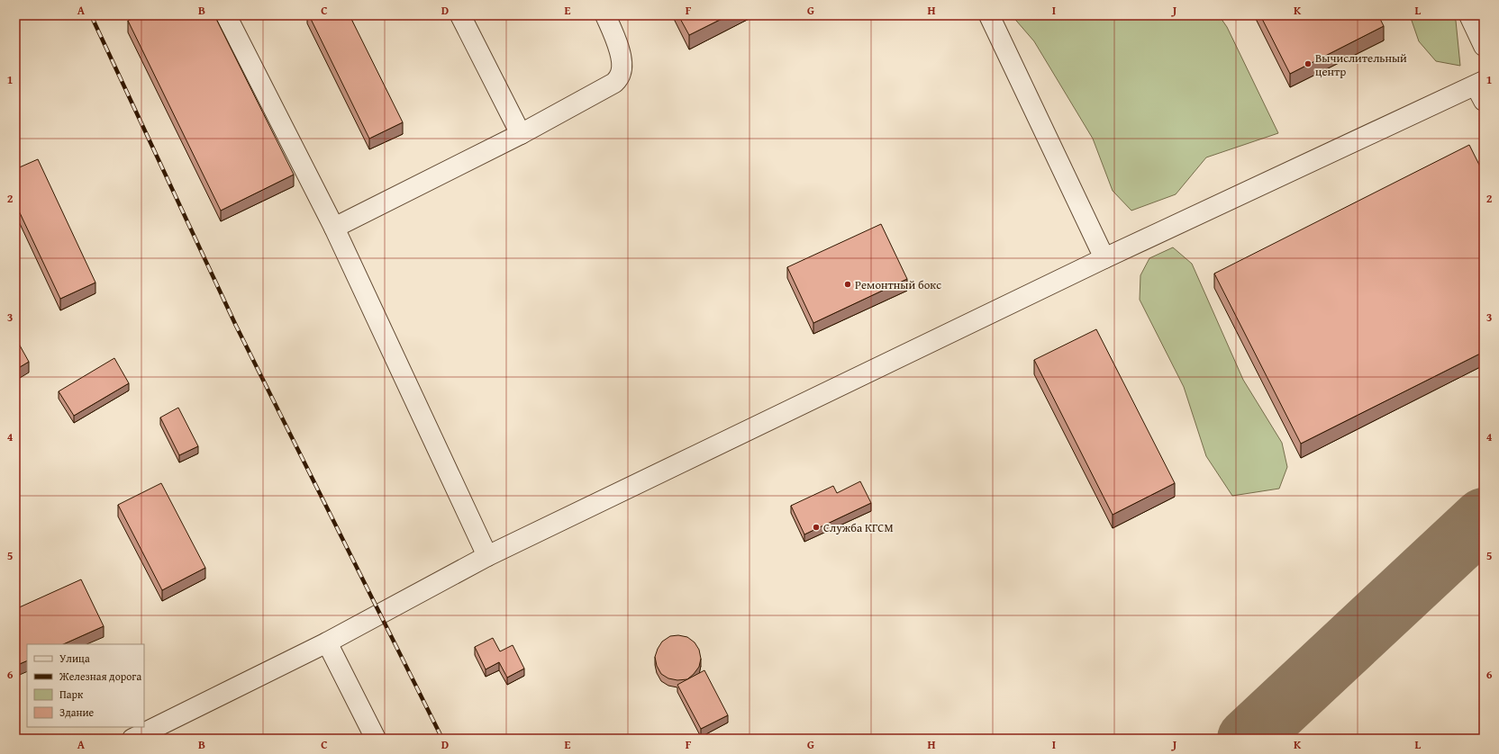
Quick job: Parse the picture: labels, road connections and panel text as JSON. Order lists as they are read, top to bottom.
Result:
{
  "places": ["Вычислительный центр", "Ремонтный бокс", "Служба КГСМ"],
  "legend": [
    "Улица",
    "Железная дорога",
    "Парк",
    "Здание"
  ],
  "grid": {
    "columns": [
      "A",
      "B",
      "C",
      "D",
      "E",
      "F",
      "G",
      "H",
      "I",
      "J",
      "K",
      "L"
    ],
    "rows": [
      "1",
      "2",
      "3",
      "4",
      "5",
      "6"
    ]
  }
}
